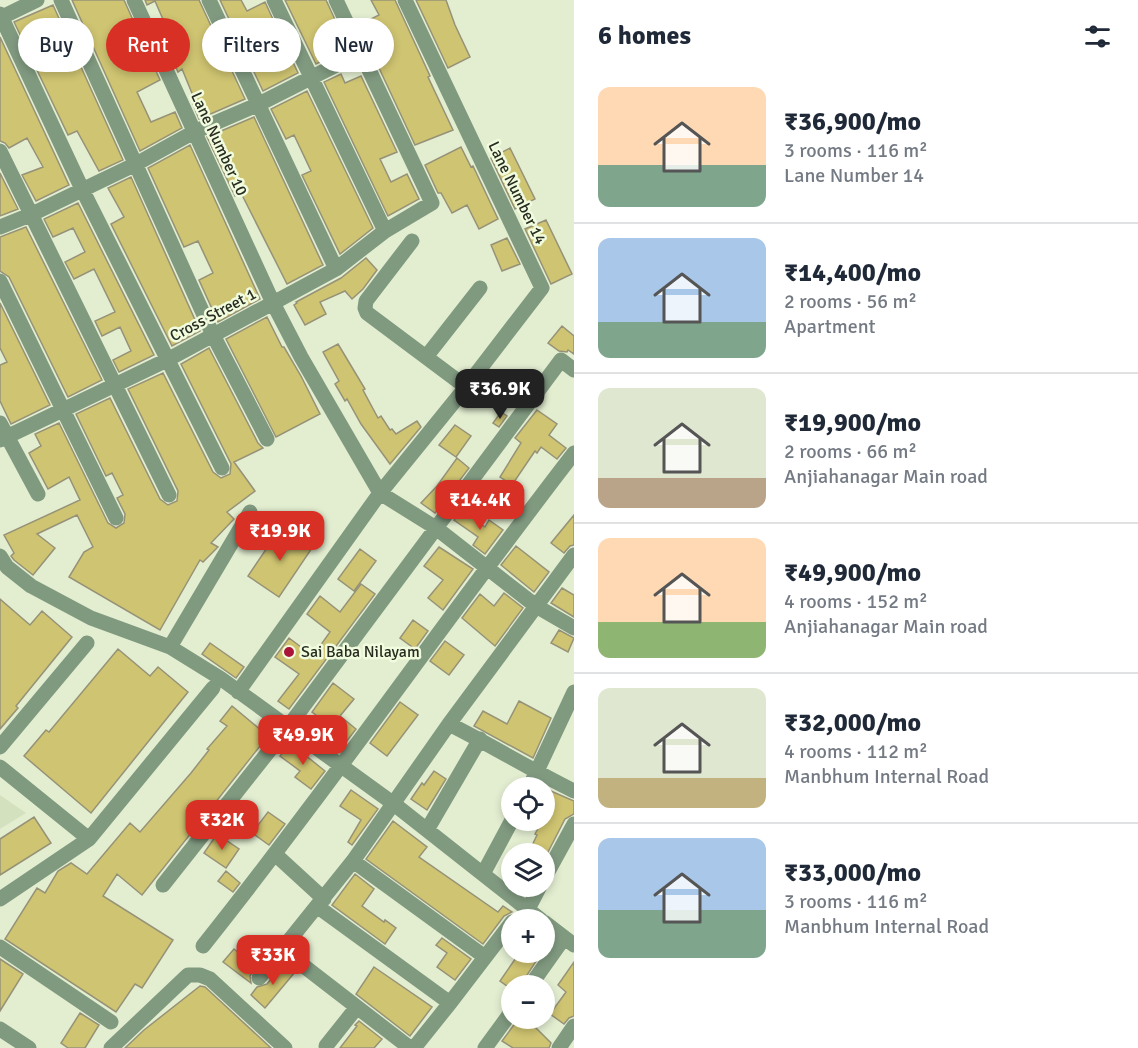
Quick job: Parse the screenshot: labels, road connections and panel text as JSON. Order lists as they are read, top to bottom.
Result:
{
  "streets": {
    "street": ["Lane Number 10", "Lane Number 14", "Cross Street 1"]
  },
  "crossings": [
    ["Lane Number 10", "Cross Street 1"]
  ],
  "places": ["Sai Baba Nilayam"],
  "page": {
    "heading": "6 homes",
    "chip": [
      "Buy",
      "Rent",
      "Filters",
      "New"
    ],
    "list": [
      {
        "name": "₹36,900/mo",
        "note": "3 rooms · 116 m² · Lane Number 14"
      },
      {
        "name": "₹14,400/mo",
        "note": "2 rooms · 56 m² · Apartment"
      },
      {
        "name": "₹19,900/mo",
        "note": "2 rooms · 66 m² · Anjiahanagar Main road"
      },
      {
        "name": "₹49,900/mo",
        "note": "4 rooms · 152 m² · Anjiahanagar Main road"
      },
      {
        "name": "₹32,000/mo",
        "note": "4 rooms · 112 m² · Manbhum Internal Road"
      },
      {
        "name": "₹33,000/mo",
        "note": "3 rooms · 116 m² · Manbhum Internal Road"
      }
    ],
    "price": [
      "₹36.9K",
      "₹14.4K",
      "₹19.9K",
      "₹49.9K",
      "₹32K",
      "₹33K"
    ],
    "map_buttons": ["+", "−"]
  }
}
